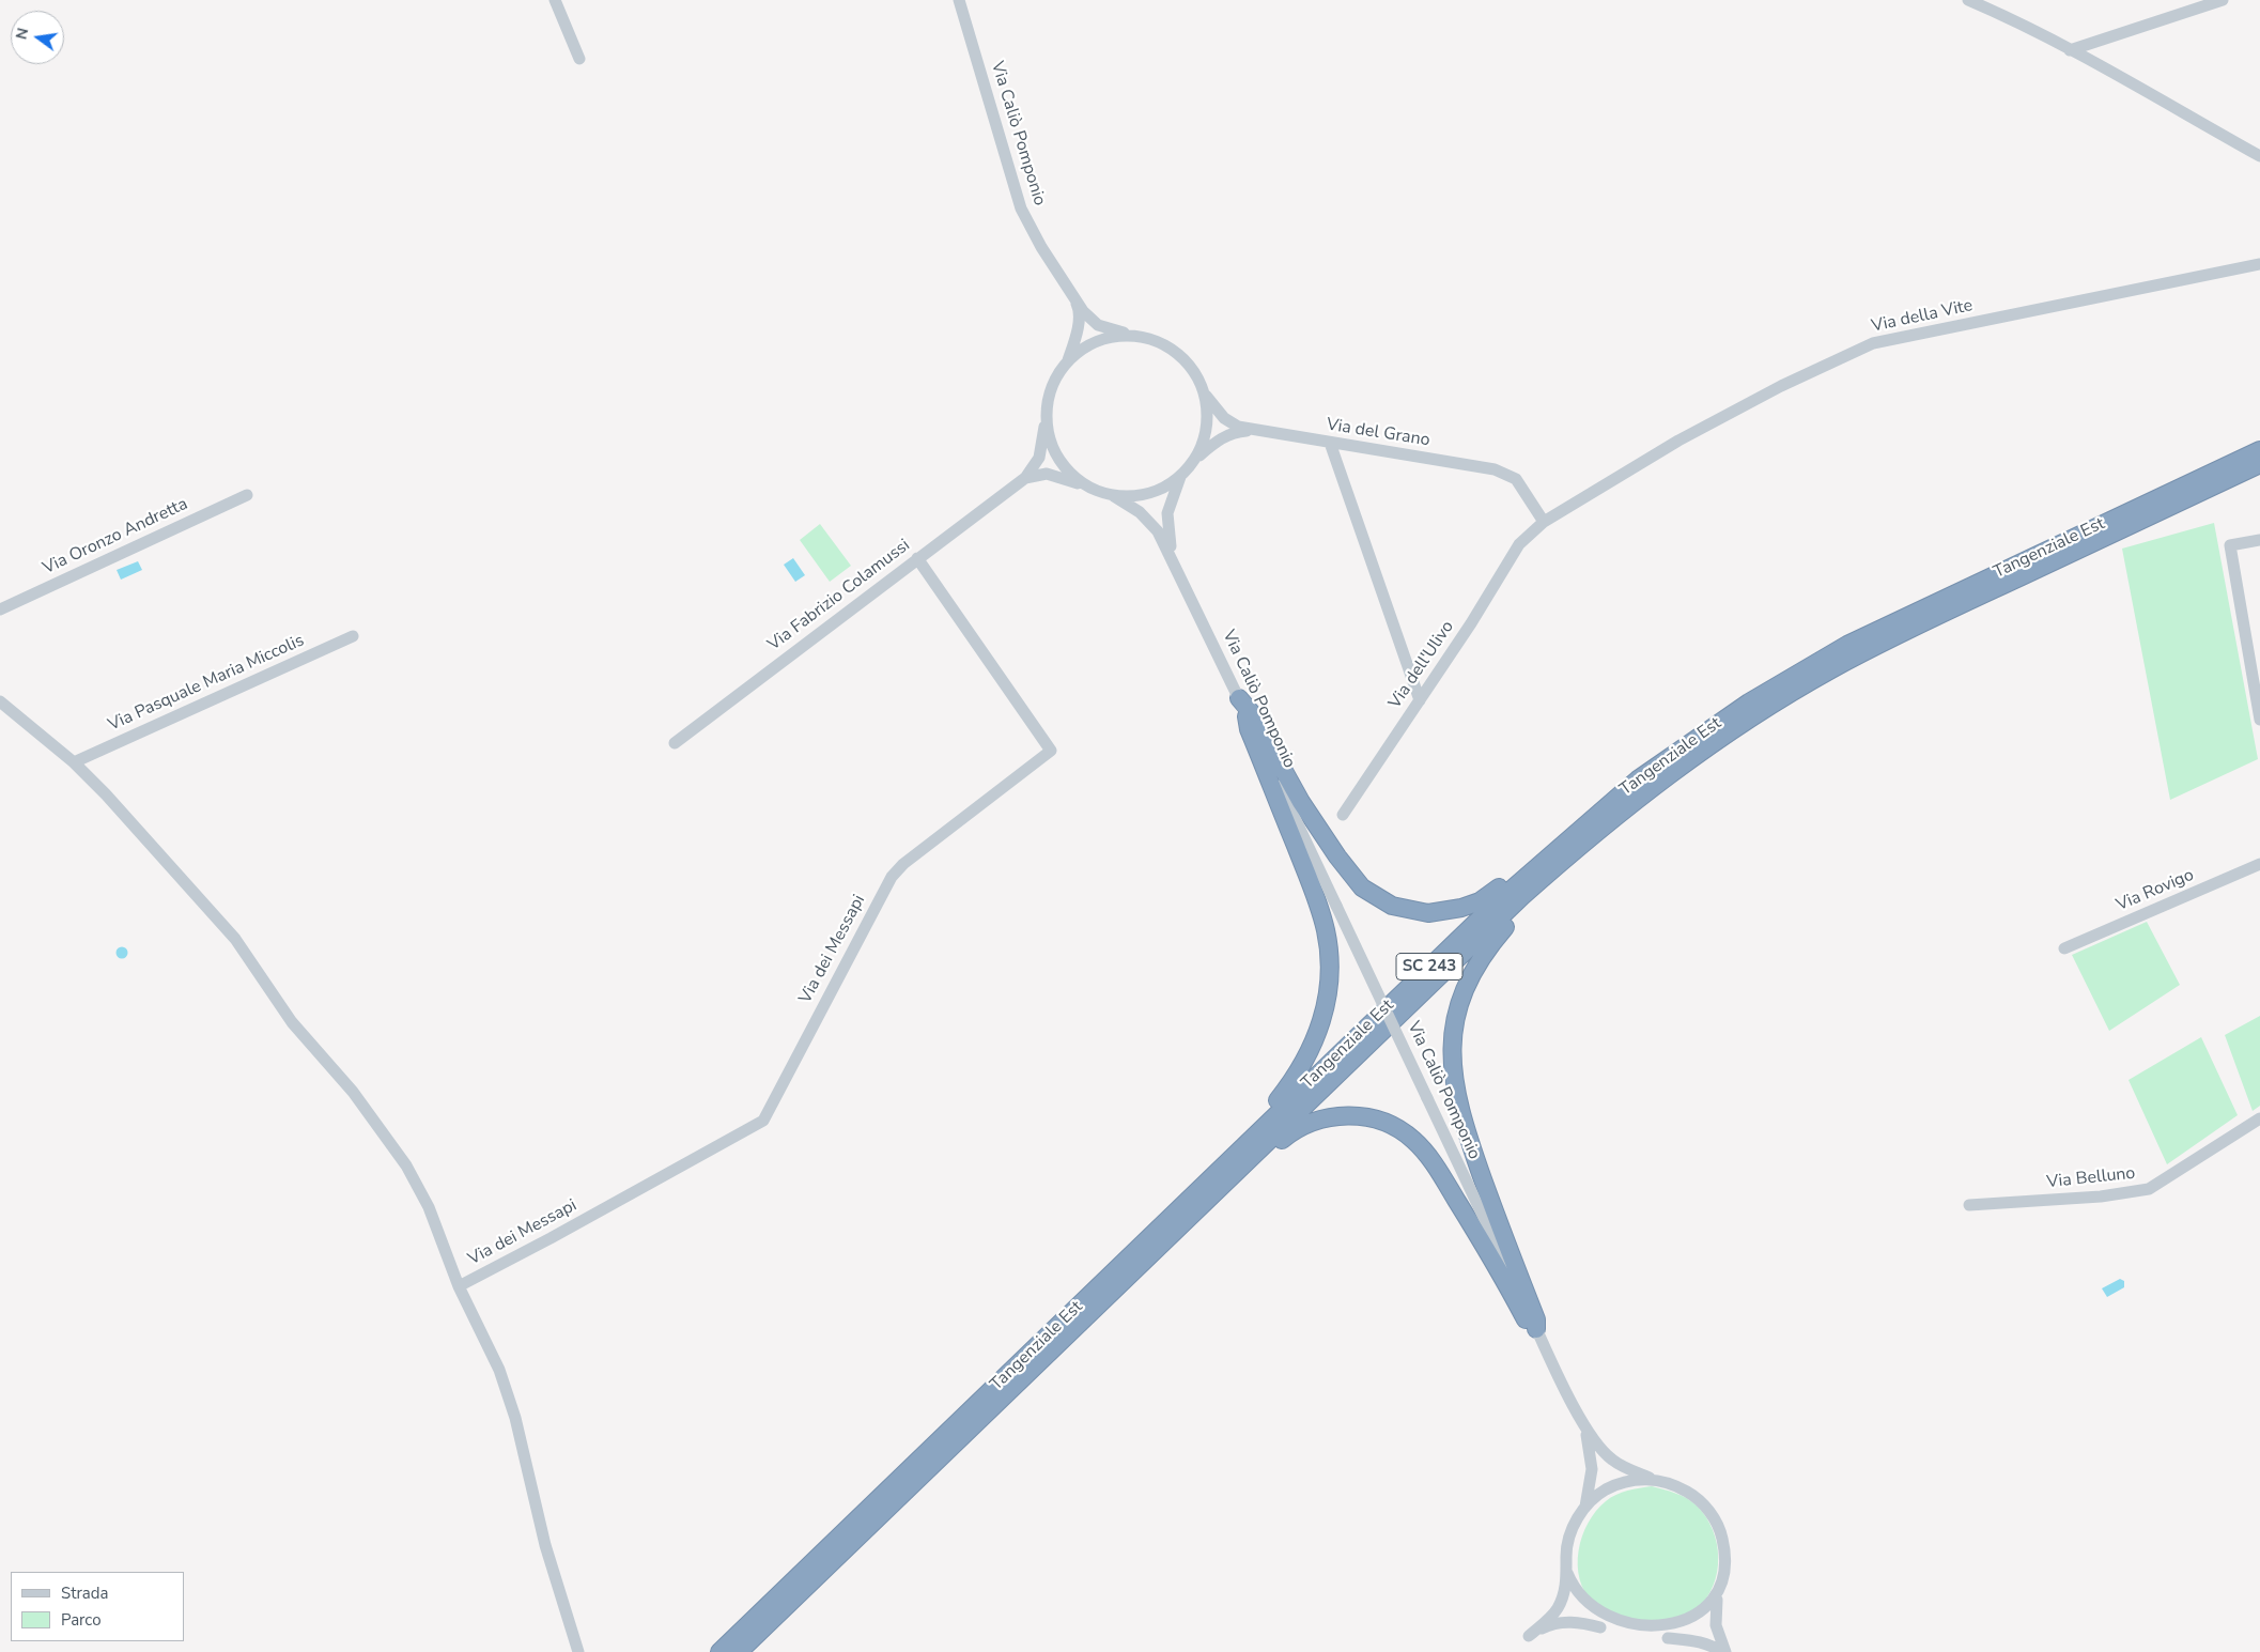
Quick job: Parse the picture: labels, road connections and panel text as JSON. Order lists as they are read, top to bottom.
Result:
{
  "streets": {
    "highway": ["Tangenziale Est", "SC 243"],
    "street": [
      "Via Caliò Pomponio",
      "Via della Vite",
      "Via del Grano",
      "Via Oronzo Andretta",
      "Via Fabrizio Colamussi",
      "Via dell'Ulivo",
      "Via Pasquale Maria Miccolis",
      "Via Rovigo",
      "Via dei Messapi",
      "Via Belluno"
    ]
  },
  "crossings": [
    ["Via Caliò Pomponio", "Via del Grano"],
    ["Via della Vite", "Via del Grano"],
    ["Via della Vite", "Via dell'Ulivo"],
    ["Via del Grano", "Via dell'Ulivo"],
    ["Via Fabrizio Colamussi", "Via dei Messapi"]
  ],
  "legend": ["Strada", "Parco"],
  "north": "left"
}
